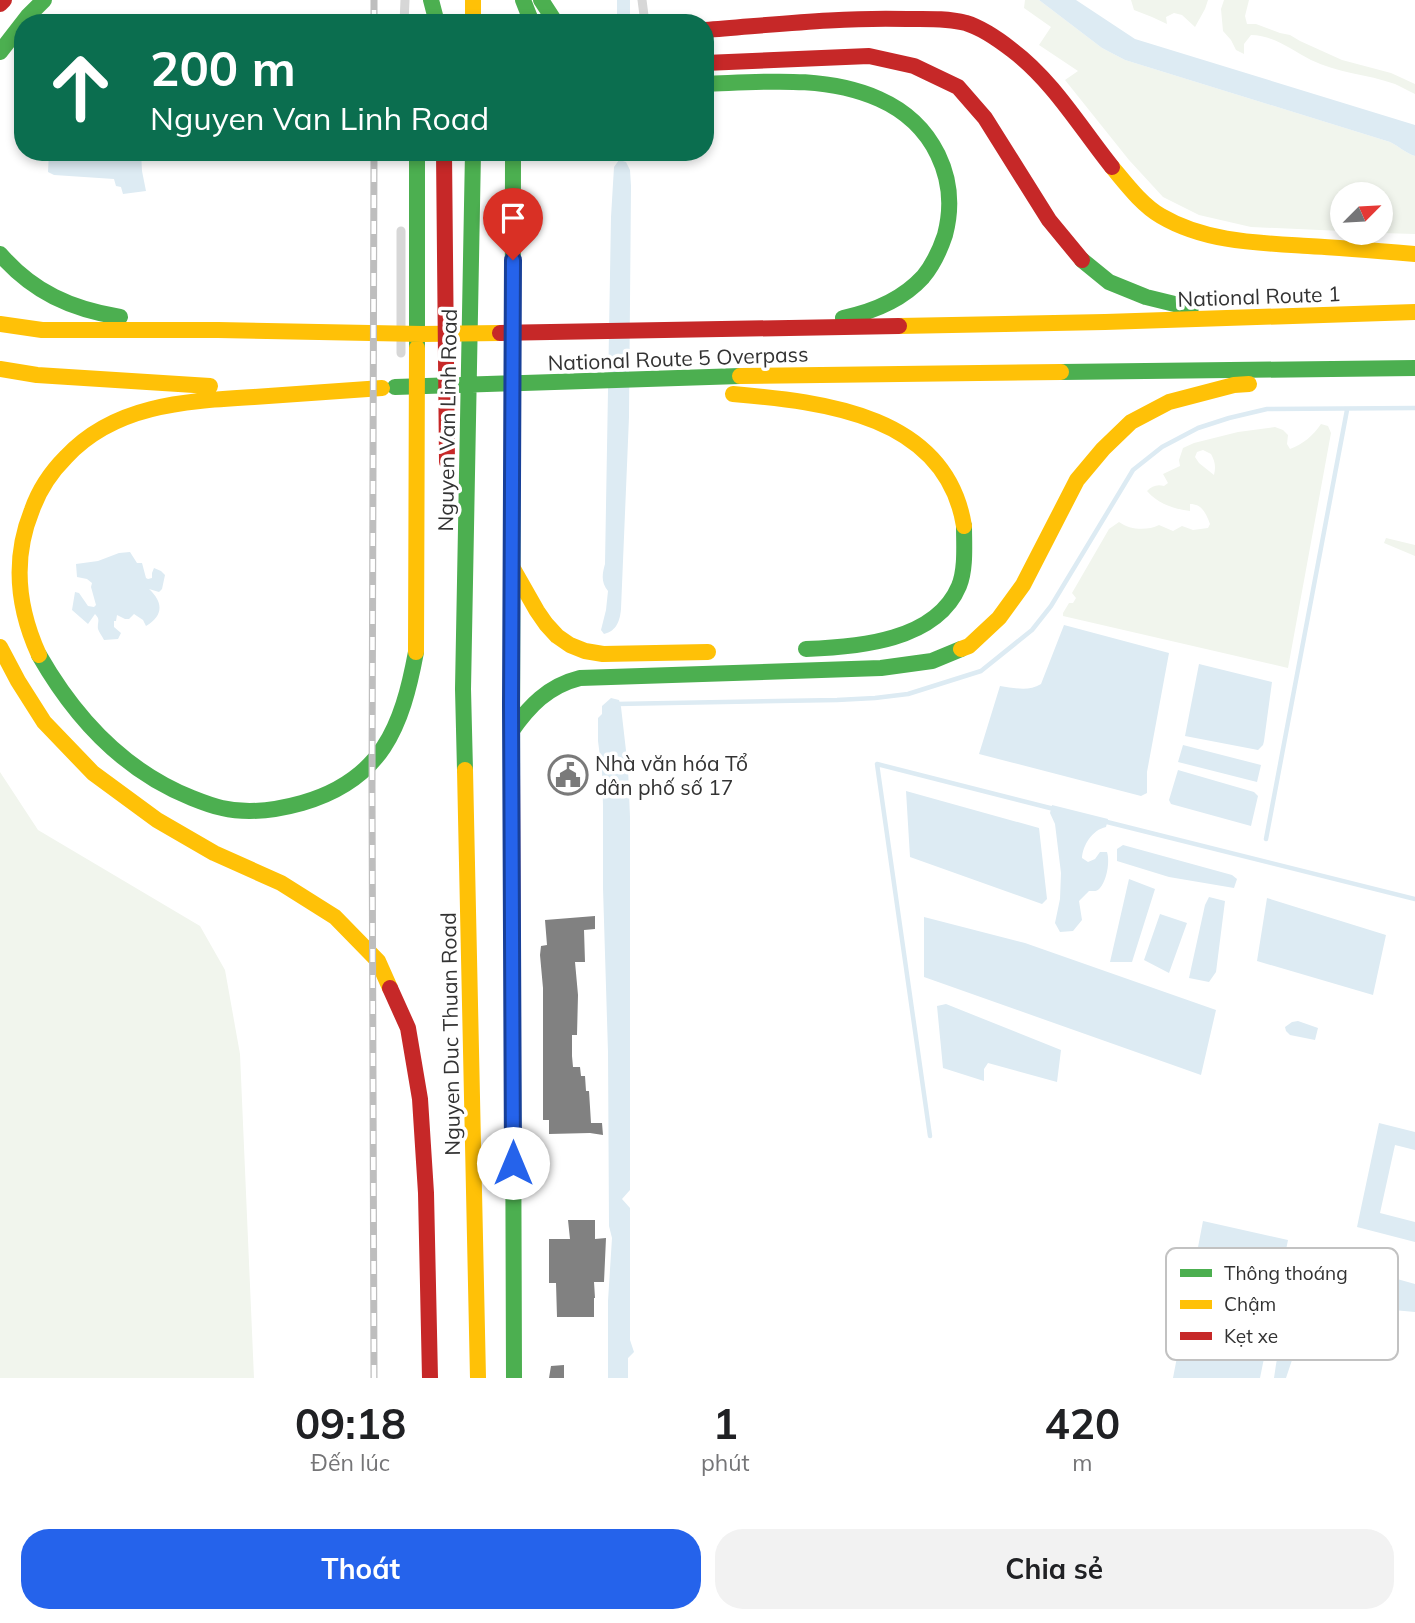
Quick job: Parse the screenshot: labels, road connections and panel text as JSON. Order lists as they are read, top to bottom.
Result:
{
  "streets": {
    "main road": [
      "National Route 1",
      "National Route 5 Overpass",
      "Nguyen Van Linh Road",
      "Nguyen Duc Thuan Road"
    ]
  },
  "crossings": [
    ["National Route 1", "National Route 5 Overpass"],
    ["Nguyen Van Linh Road", "Nguyen Duc Thuan Road"]
  ],
  "places": {
    "public building": ["Nhà văn hóa Tổ dân phố số 17"]
  },
  "legend": ["Thông thoáng", "Chậm", "Kẹt xe"],
  "north": "top right",
  "page": {
    "turn": ["200 m", "Nguyen Van Linh Road"],
    "eta": [
      "09:18",
      "Đến lúc",
      "1",
      "phút",
      "420",
      "m"
    ],
    "buttons": ["Thoát", "Chia sẻ"]
  }
}
